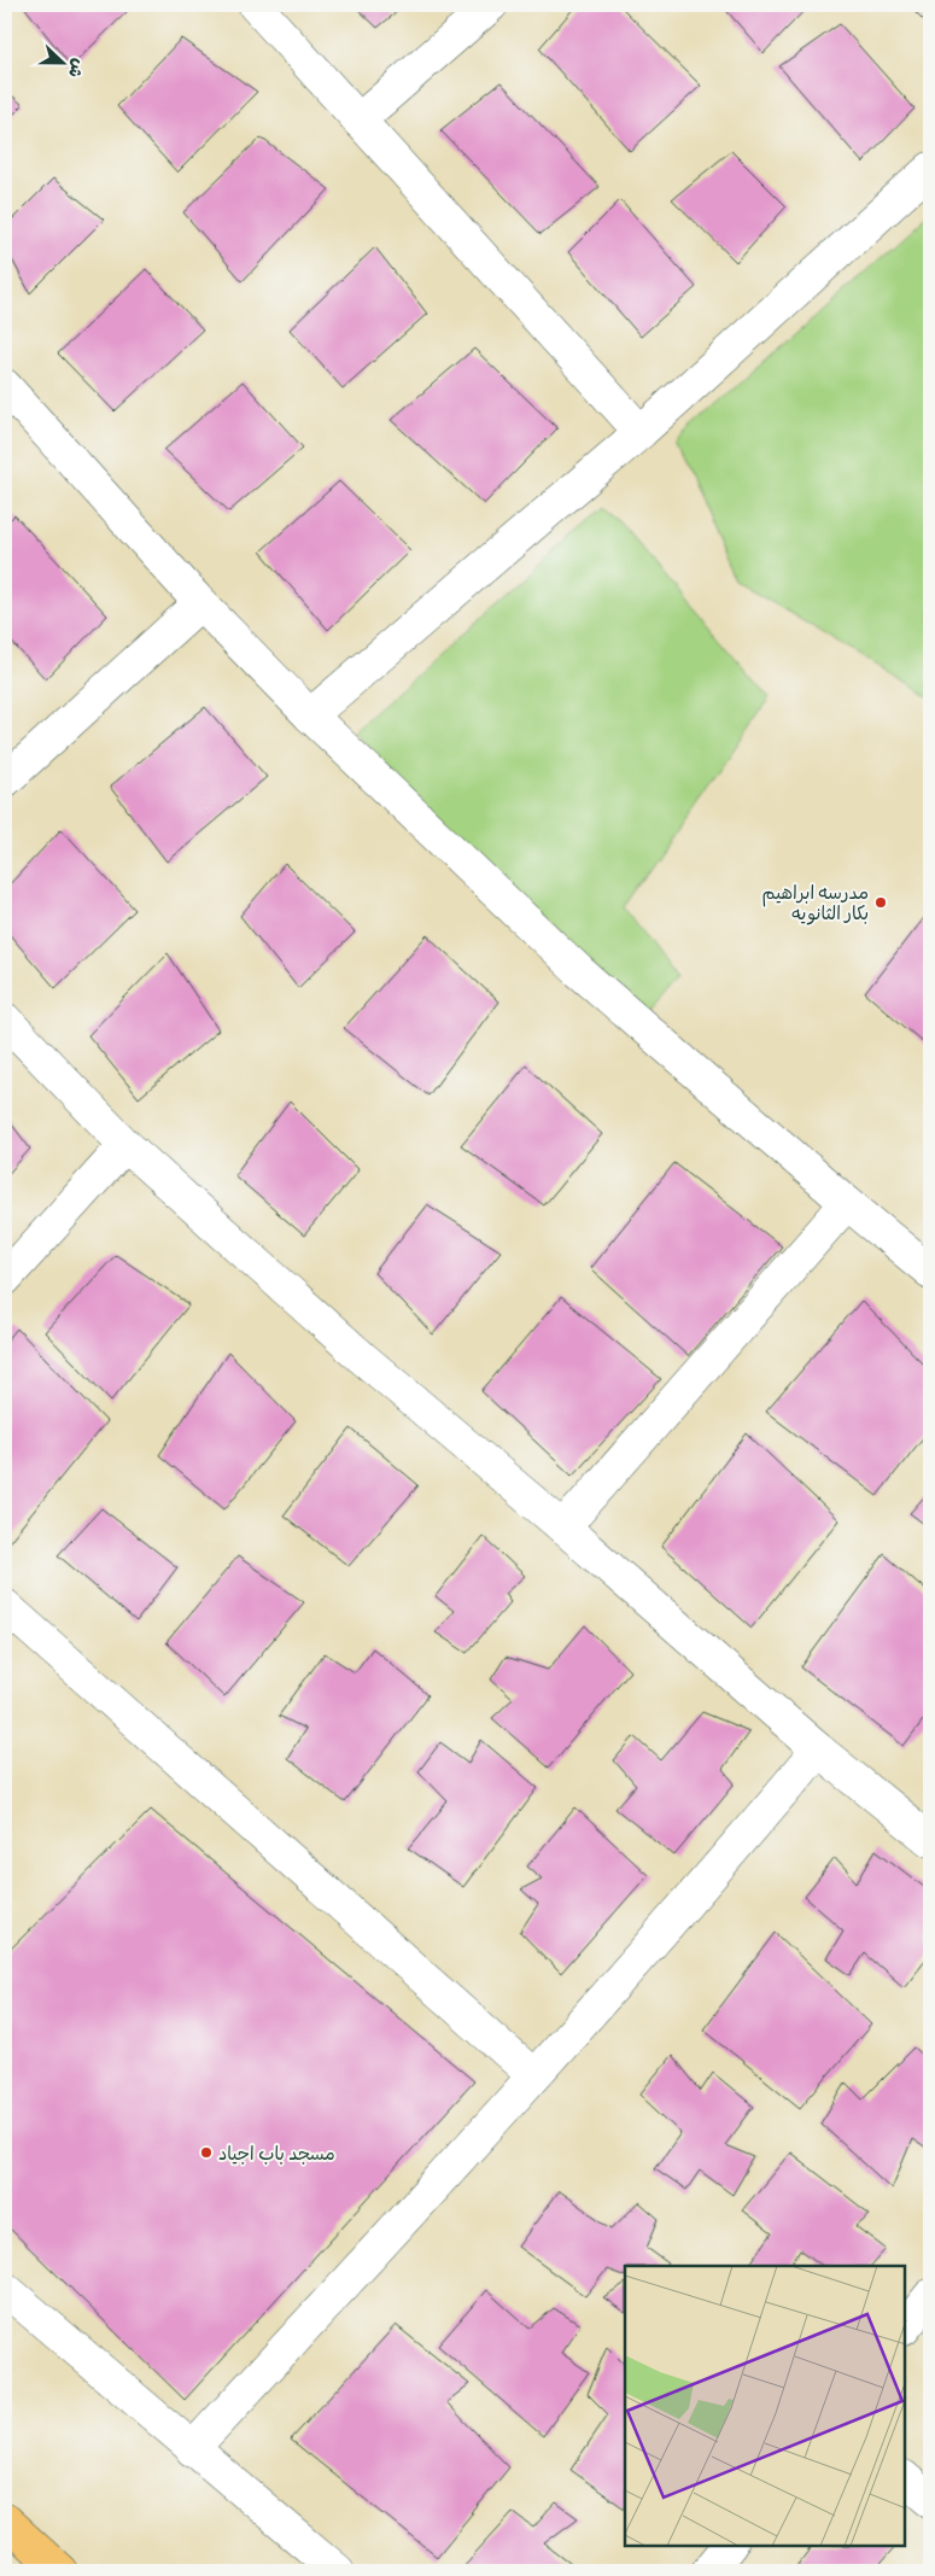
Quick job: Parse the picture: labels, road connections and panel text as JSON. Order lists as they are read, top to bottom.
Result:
{
  "places": ["مدرسه ابراهيم بكار الثانويه", "مسجد باب اجياد"],
  "north": "right"
}
